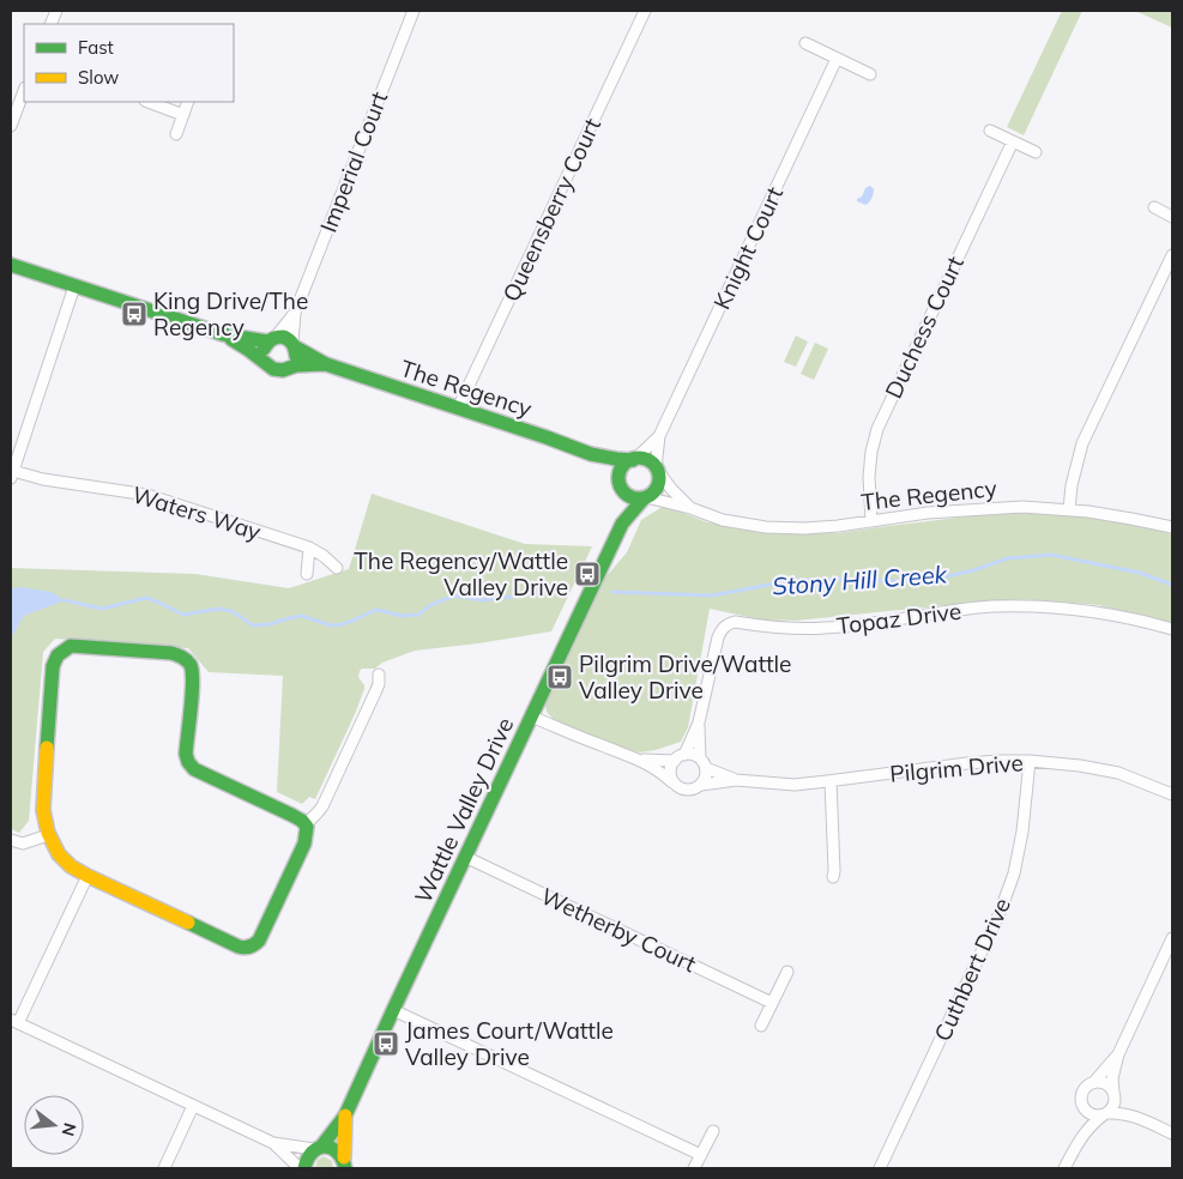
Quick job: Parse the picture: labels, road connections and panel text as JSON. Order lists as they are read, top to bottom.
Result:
{
  "streets": {
    "street": [
      "Imperial Court",
      "Queensberry Court",
      "Knight Court",
      "Duchess Court",
      "The Regency",
      "Waters Way",
      "Topaz Drive",
      "Pilgrim Drive",
      "Wattle Valley Drive",
      "Wetherby Court",
      "Cuthbert Drive"
    ]
  },
  "crossings": [
    ["Imperial Court", "The Regency"],
    ["Queensberry Court", "The Regency"],
    ["Knight Court", "The Regency"],
    ["Knight Court", "Wattle Valley Drive"],
    ["Duchess Court", "The Regency"],
    ["The Regency", "Wattle Valley Drive"],
    ["Topaz Drive", "Pilgrim Drive"],
    ["Pilgrim Drive", "Cuthbert Drive"],
    ["Wattle Valley Drive", "Wetherby Court"]
  ],
  "water": ["Stony Hill Creek"],
  "places": {
    "bus stop": [
      "King Drive/The Regency",
      "The Regency/Wattle Valley Drive",
      "Pilgrim Drive/Wattle Valley Drive",
      "James Court/Wattle Valley Drive"
    ]
  },
  "legend": ["Fast", "Slow"],
  "north": "right"
}
